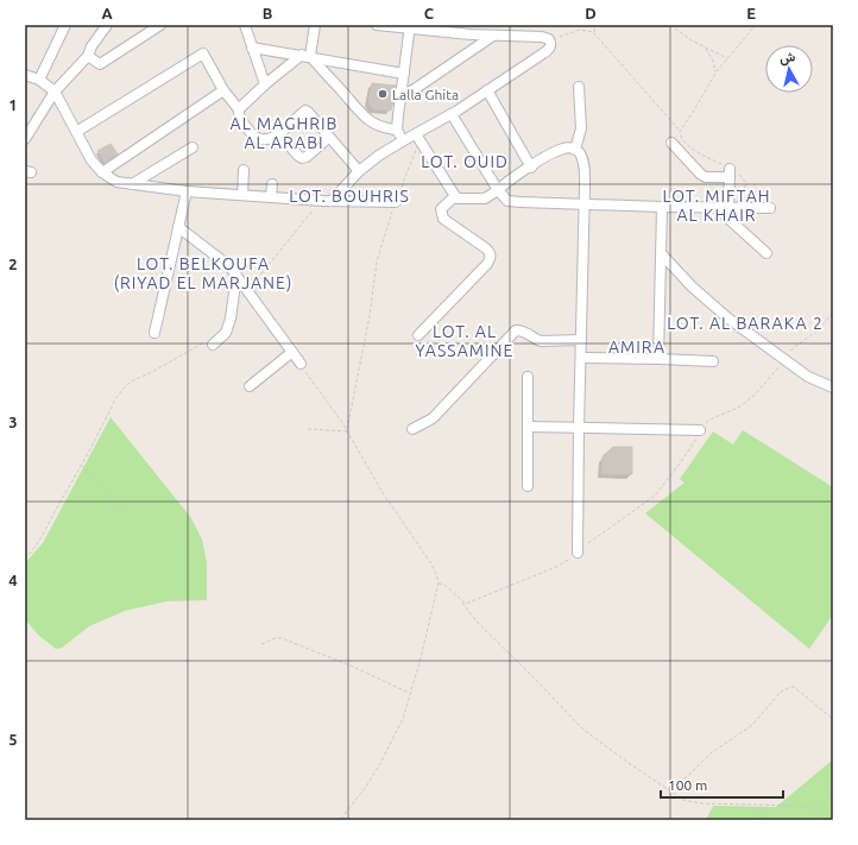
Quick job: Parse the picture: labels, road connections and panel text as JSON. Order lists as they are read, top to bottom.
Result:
{
  "districts": [
    "AL MAGHRIB AL ARABI",
    "LOT. OUID",
    "LOT. BOUHRIS",
    "LOT. MIFTAH AL KHAIR",
    "LOT. BELKOUFA (RIYAD EL MARJANE)",
    "LOT. AL BARAKA 2",
    "LOT. AL YASSAMINE",
    "AMIRA"
  ],
  "places": ["Lalla Ghita"],
  "scale_bar": "100 m",
  "north": "top",
  "grid": {
    "columns": [
      "A",
      "B",
      "C",
      "D",
      "E"
    ],
    "rows": [
      "1",
      "2",
      "3",
      "4",
      "5"
    ]
  }
}
